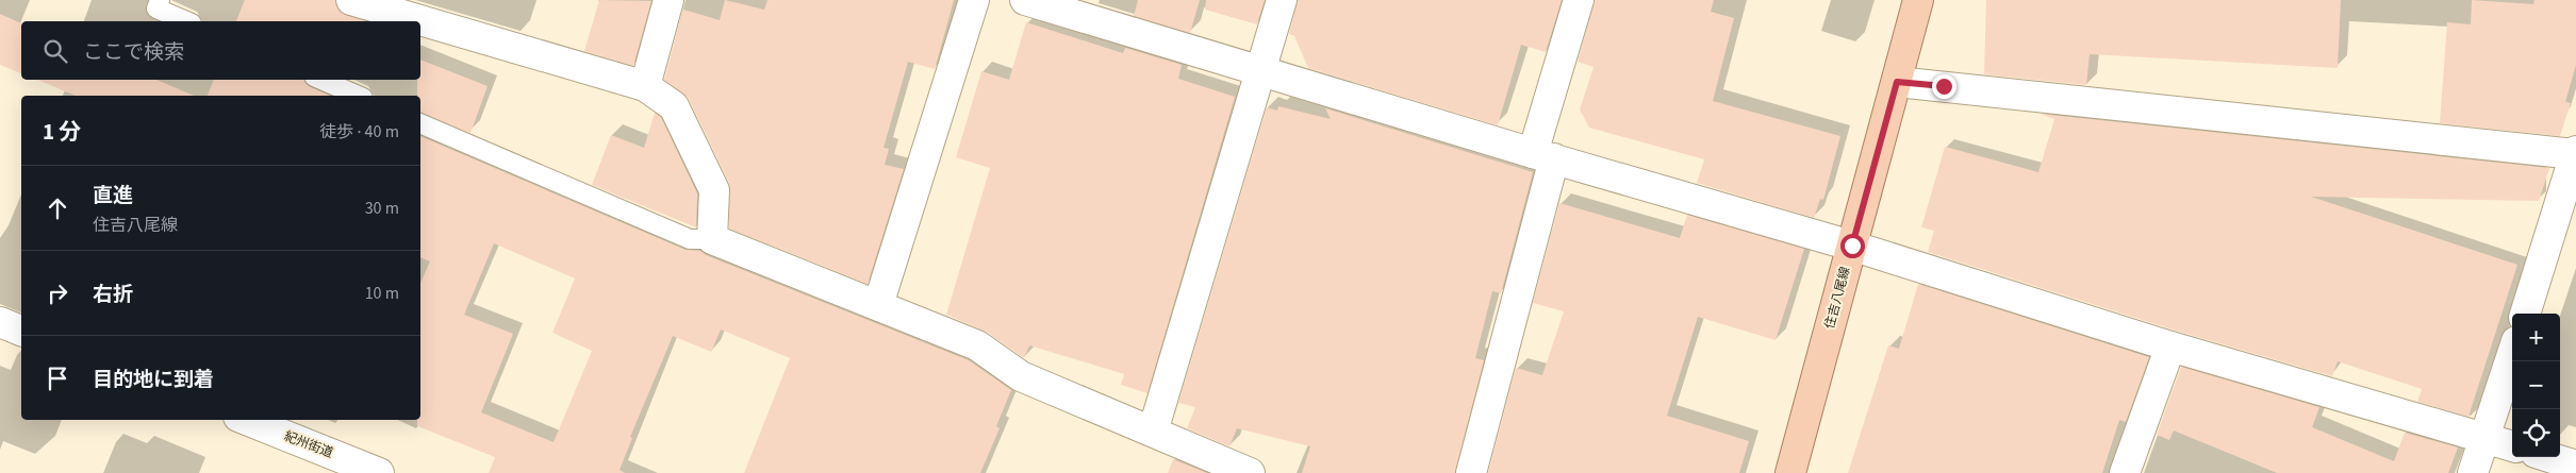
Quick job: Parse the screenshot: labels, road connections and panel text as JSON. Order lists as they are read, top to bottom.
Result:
{
  "streets": {
    "main road": ["住吉八尾線"],
    "street": ["紀州街道"]
  },
  "page": {
    "search": "ここで検索",
    "heading": ["1 分", "徒歩 · 40 m"],
    "list": [
      ["直進", "住吉八尾線", "30 m"],
      ["右折", "10 m"],
      "目的地に到着"
    ],
    "map_buttons": ["+", "−"]
  }
}
